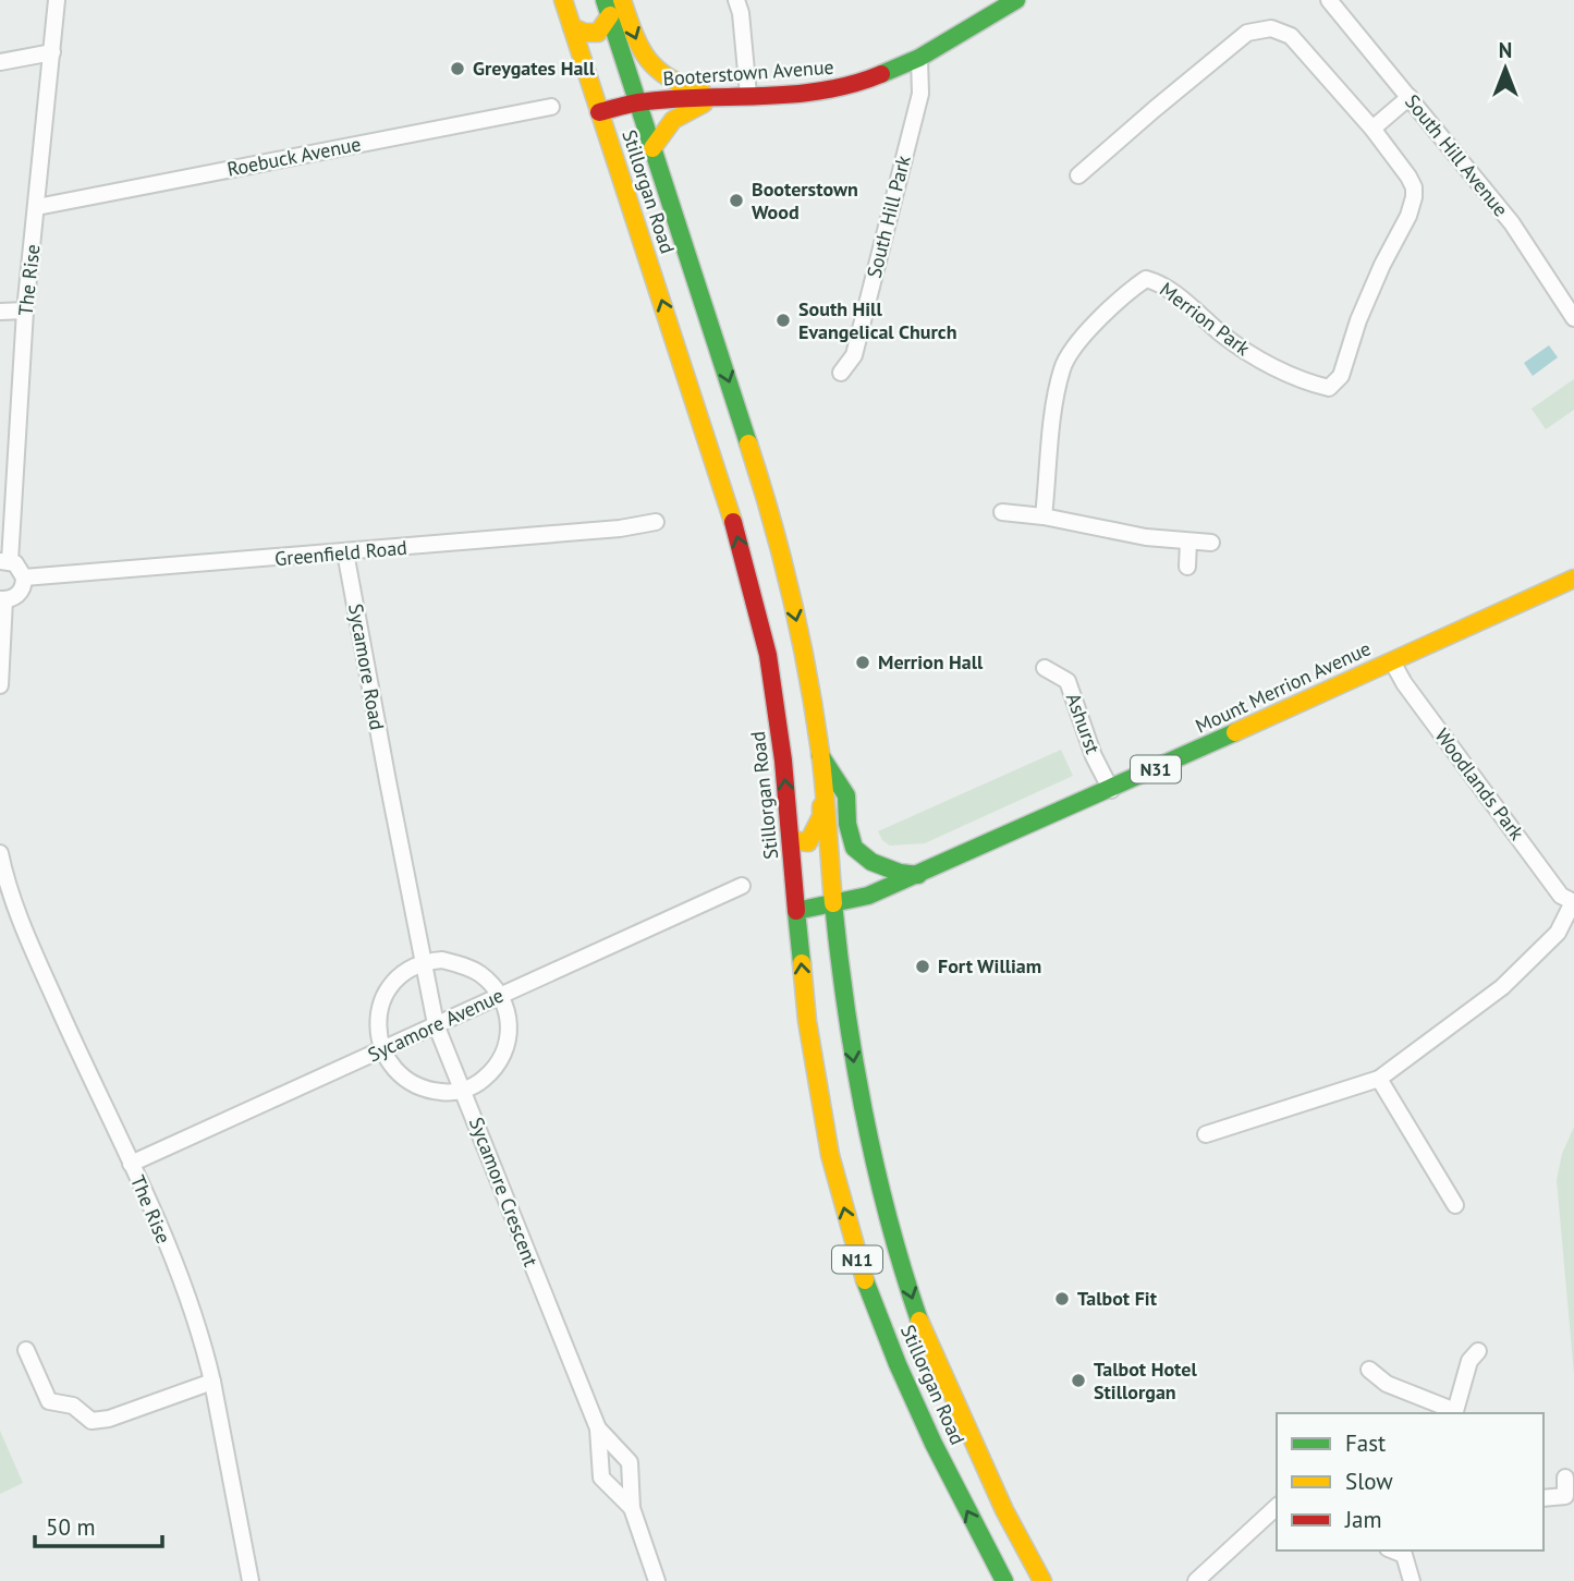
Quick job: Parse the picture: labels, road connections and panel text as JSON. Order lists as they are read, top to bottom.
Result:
{
  "streets": {
    "main road": [
      "Booterstown Avenue",
      "Stillorgan Road",
      "Mount Merrion Avenue",
      "N31",
      "N11"
    ],
    "street": [
      "South Hill Avenue",
      "Roebuck Avenue",
      "South Hill Park",
      "The Rise",
      "Merrion Park",
      "Greenfield Road",
      "Sycamore Road",
      "Ashurst",
      "Woodlands Park",
      "Sycamore Avenue",
      "Sycamore Crescent"
    ]
  },
  "crossings": [
    ["Booterstown Avenue", "Stillorgan Road"],
    ["Booterstown Avenue", "South Hill Park"],
    ["Roebuck Avenue", "The Rise"],
    ["Stillorgan Road", "Mount Merrion Avenue"],
    ["The Rise", "Sycamore Avenue"],
    ["Greenfield Road", "Sycamore Road"],
    ["Sycamore Road", "Sycamore Crescent"],
    ["Mount Merrion Avenue", "Ashurst"],
    ["Mount Merrion Avenue", "Woodlands Park"],
    ["Sycamore Avenue", "Sycamore Crescent"]
  ],
  "places": [
    "Greygates Hall",
    "Booterstown Wood",
    "South Hill Evangelical Church",
    "Merrion Hall",
    "Fort William",
    "Talbot Fit",
    "Talbot Hotel Stillorgan"
  ],
  "legend": ["Fast", "Slow", "Jam"],
  "scale_bar": "50 m",
  "north": "top"
}
